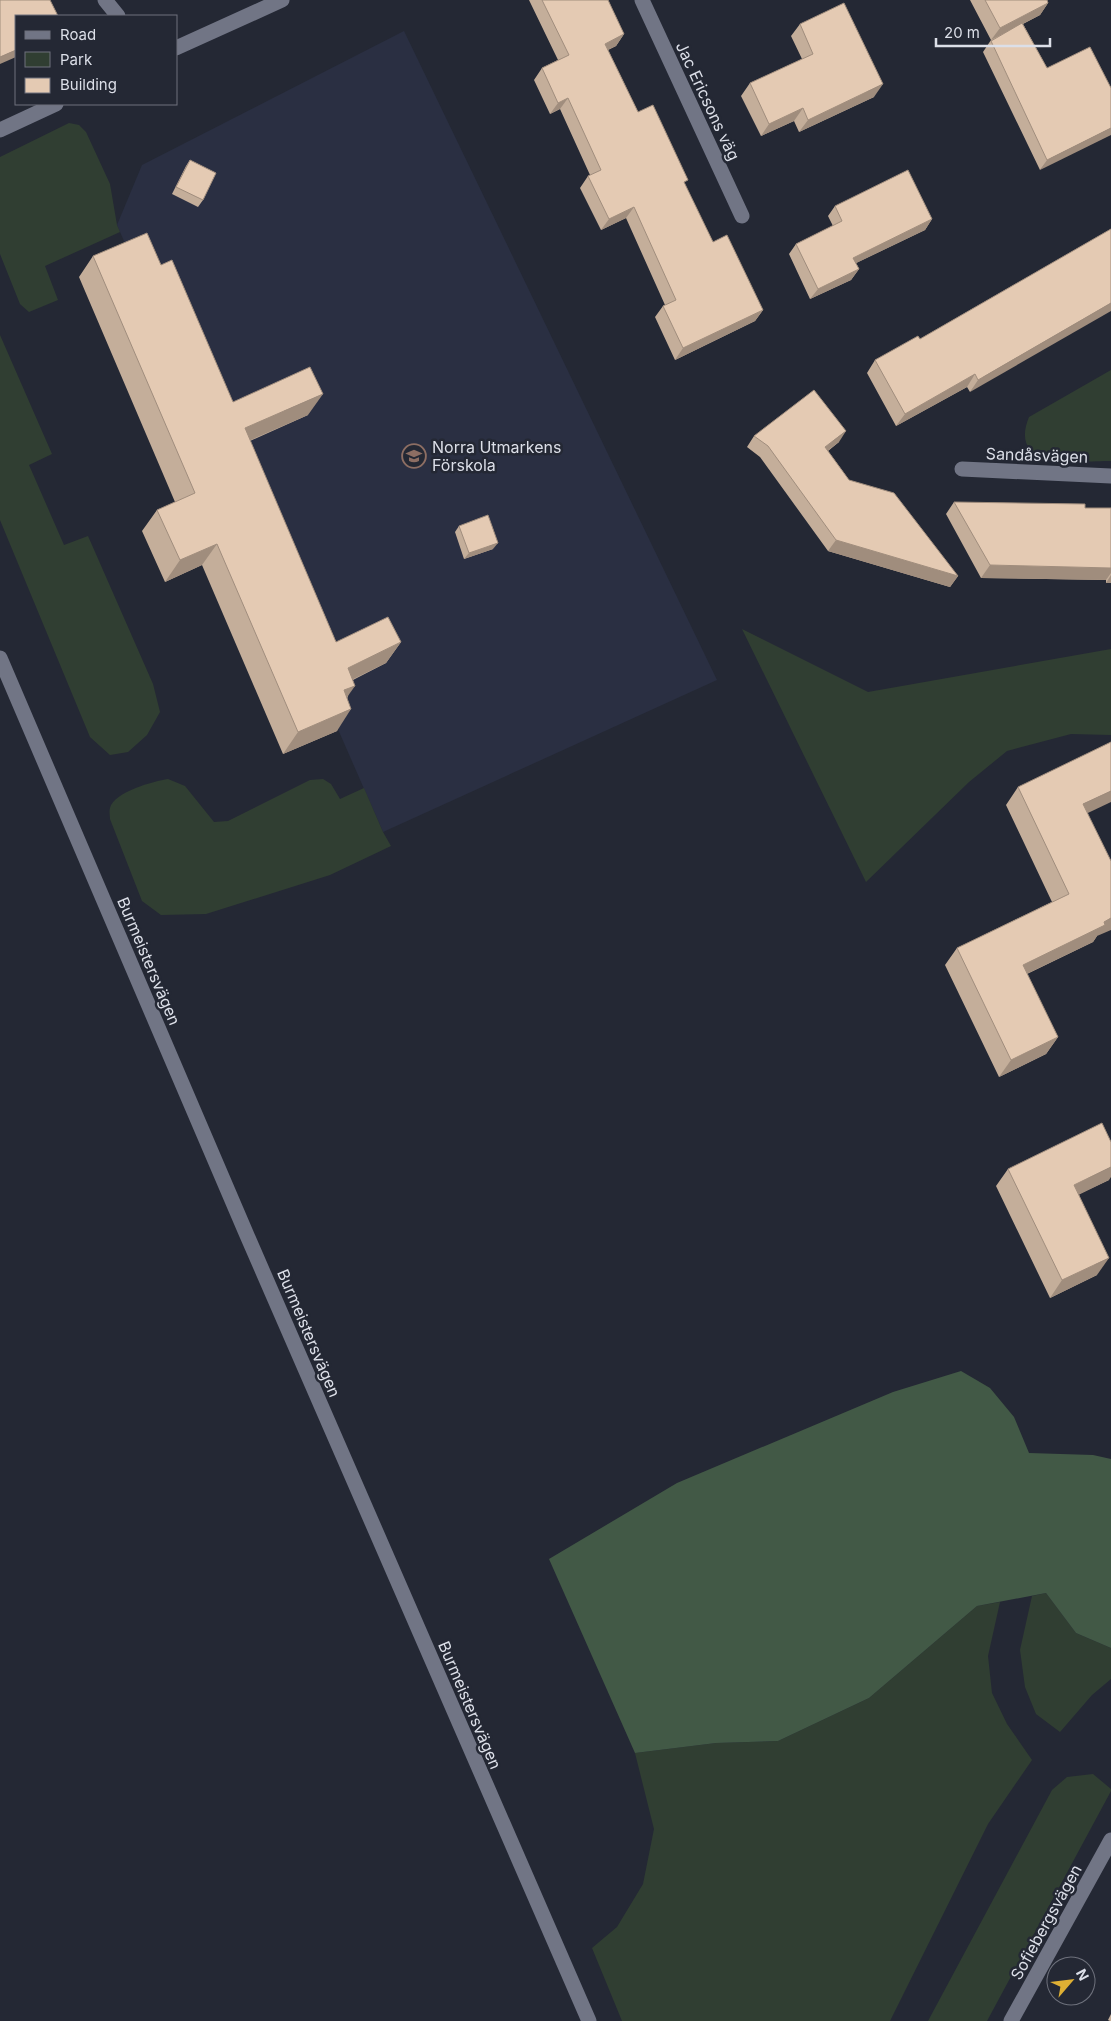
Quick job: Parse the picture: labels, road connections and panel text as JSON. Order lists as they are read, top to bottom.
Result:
{
  "streets": {
    "street": [
      "Jac Ericsons väg",
      "Sandåsvägen",
      "Burmeistersvägen",
      "Sofiebergsvägen"
    ]
  },
  "places": {
    "school or university": ["Norra Utmarkens Förskola"]
  },
  "legend": ["Road", "Park", "Building"],
  "scale_bar": "20 m",
  "north": "top right"
}
